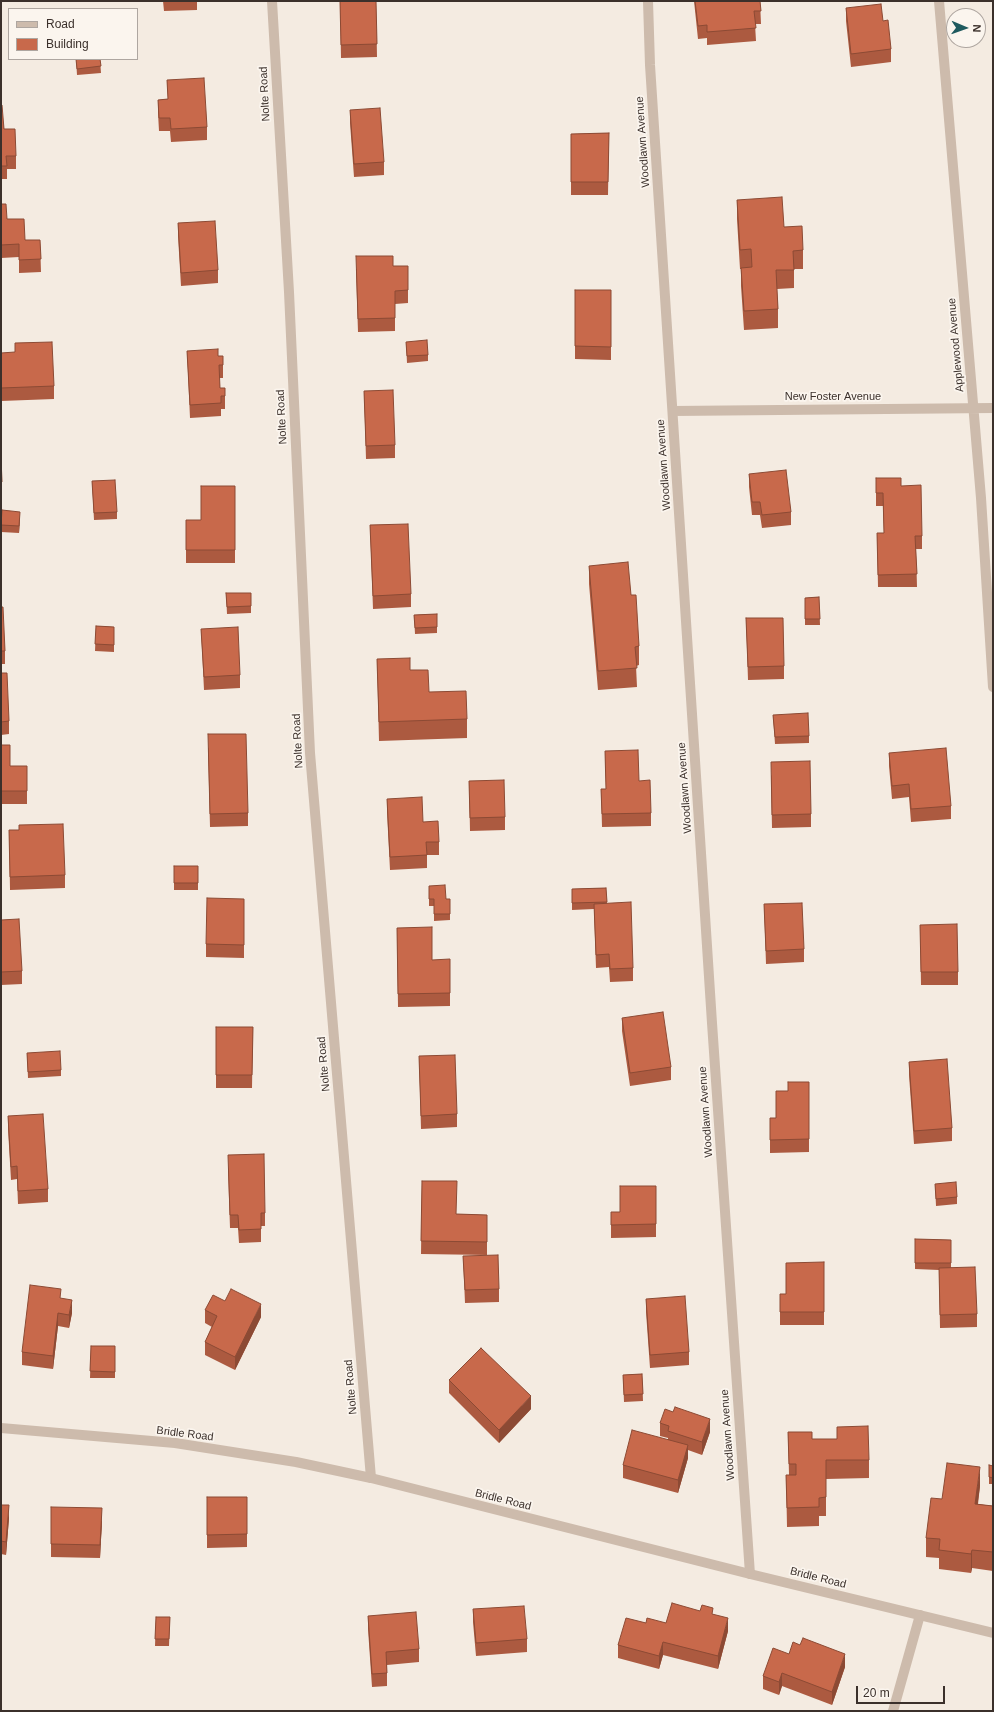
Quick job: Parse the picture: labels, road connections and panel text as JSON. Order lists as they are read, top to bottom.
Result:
{
  "streets": {
    "street": [
      "Nolte Road",
      "Woodlawn Avenue",
      "Applewood Avenue",
      "New Foster Avenue",
      "Bridle Road"
    ]
  },
  "crossings": [
    ["Nolte Road", "Bridle Road"],
    ["Woodlawn Avenue", "New Foster Avenue"],
    ["Woodlawn Avenue", "Bridle Road"],
    ["Applewood Avenue", "New Foster Avenue"]
  ],
  "legend": ["Road", "Building"],
  "scale_bar": "20 m",
  "north": "right"
}
